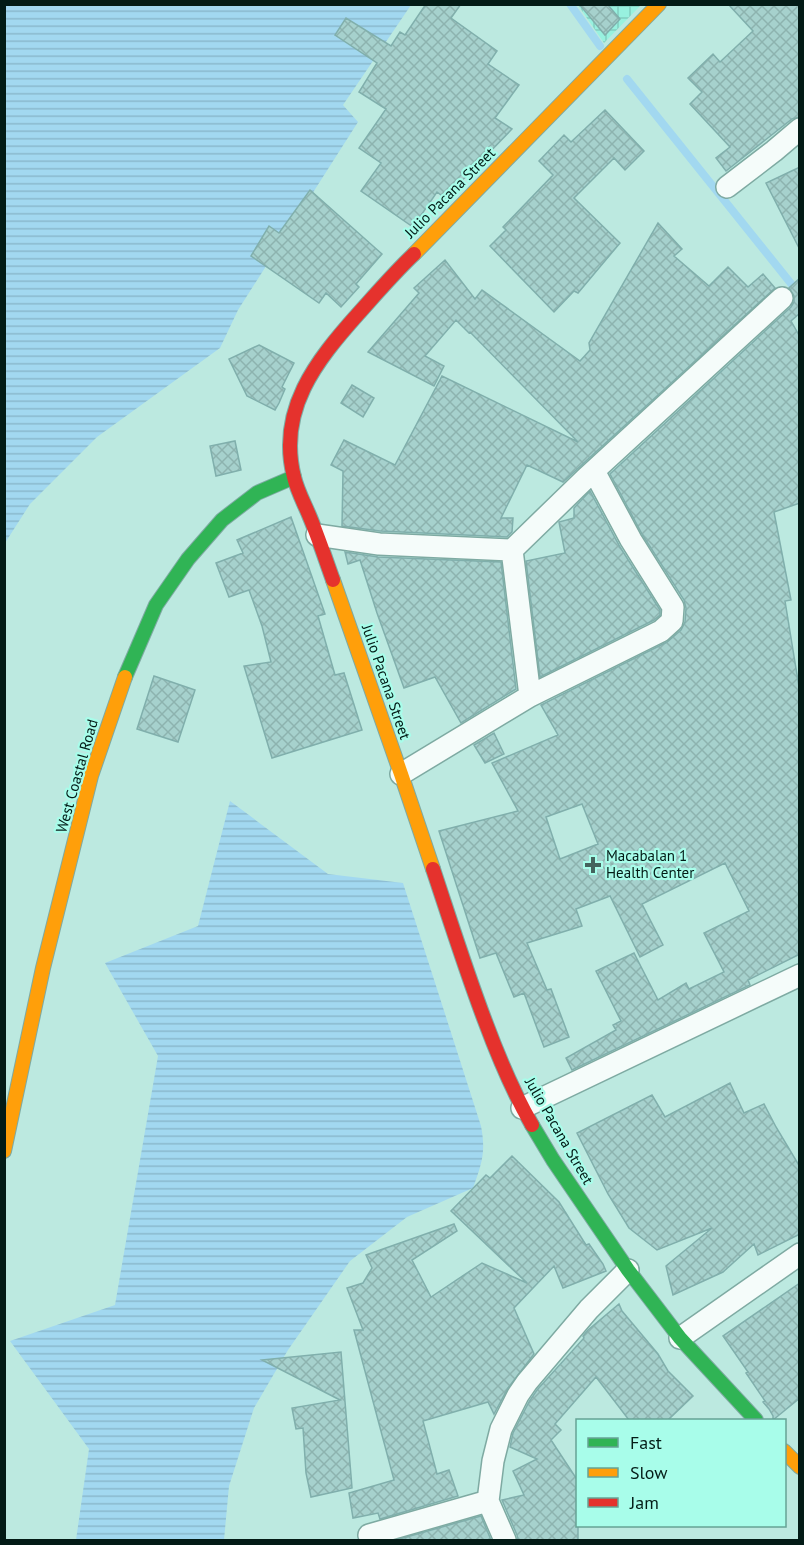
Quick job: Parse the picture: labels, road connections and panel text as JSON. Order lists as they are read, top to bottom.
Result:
{
  "streets": {
    "main road": ["Julio Pacana Street", "West Coastal Road"]
  },
  "crossings": [
    ["Julio Pacana Street", "West Coastal Road"]
  ],
  "places": {
    "health": ["Macabalan 1 Health Center"]
  },
  "legend": ["Fast", "Slow", "Jam"]
}
